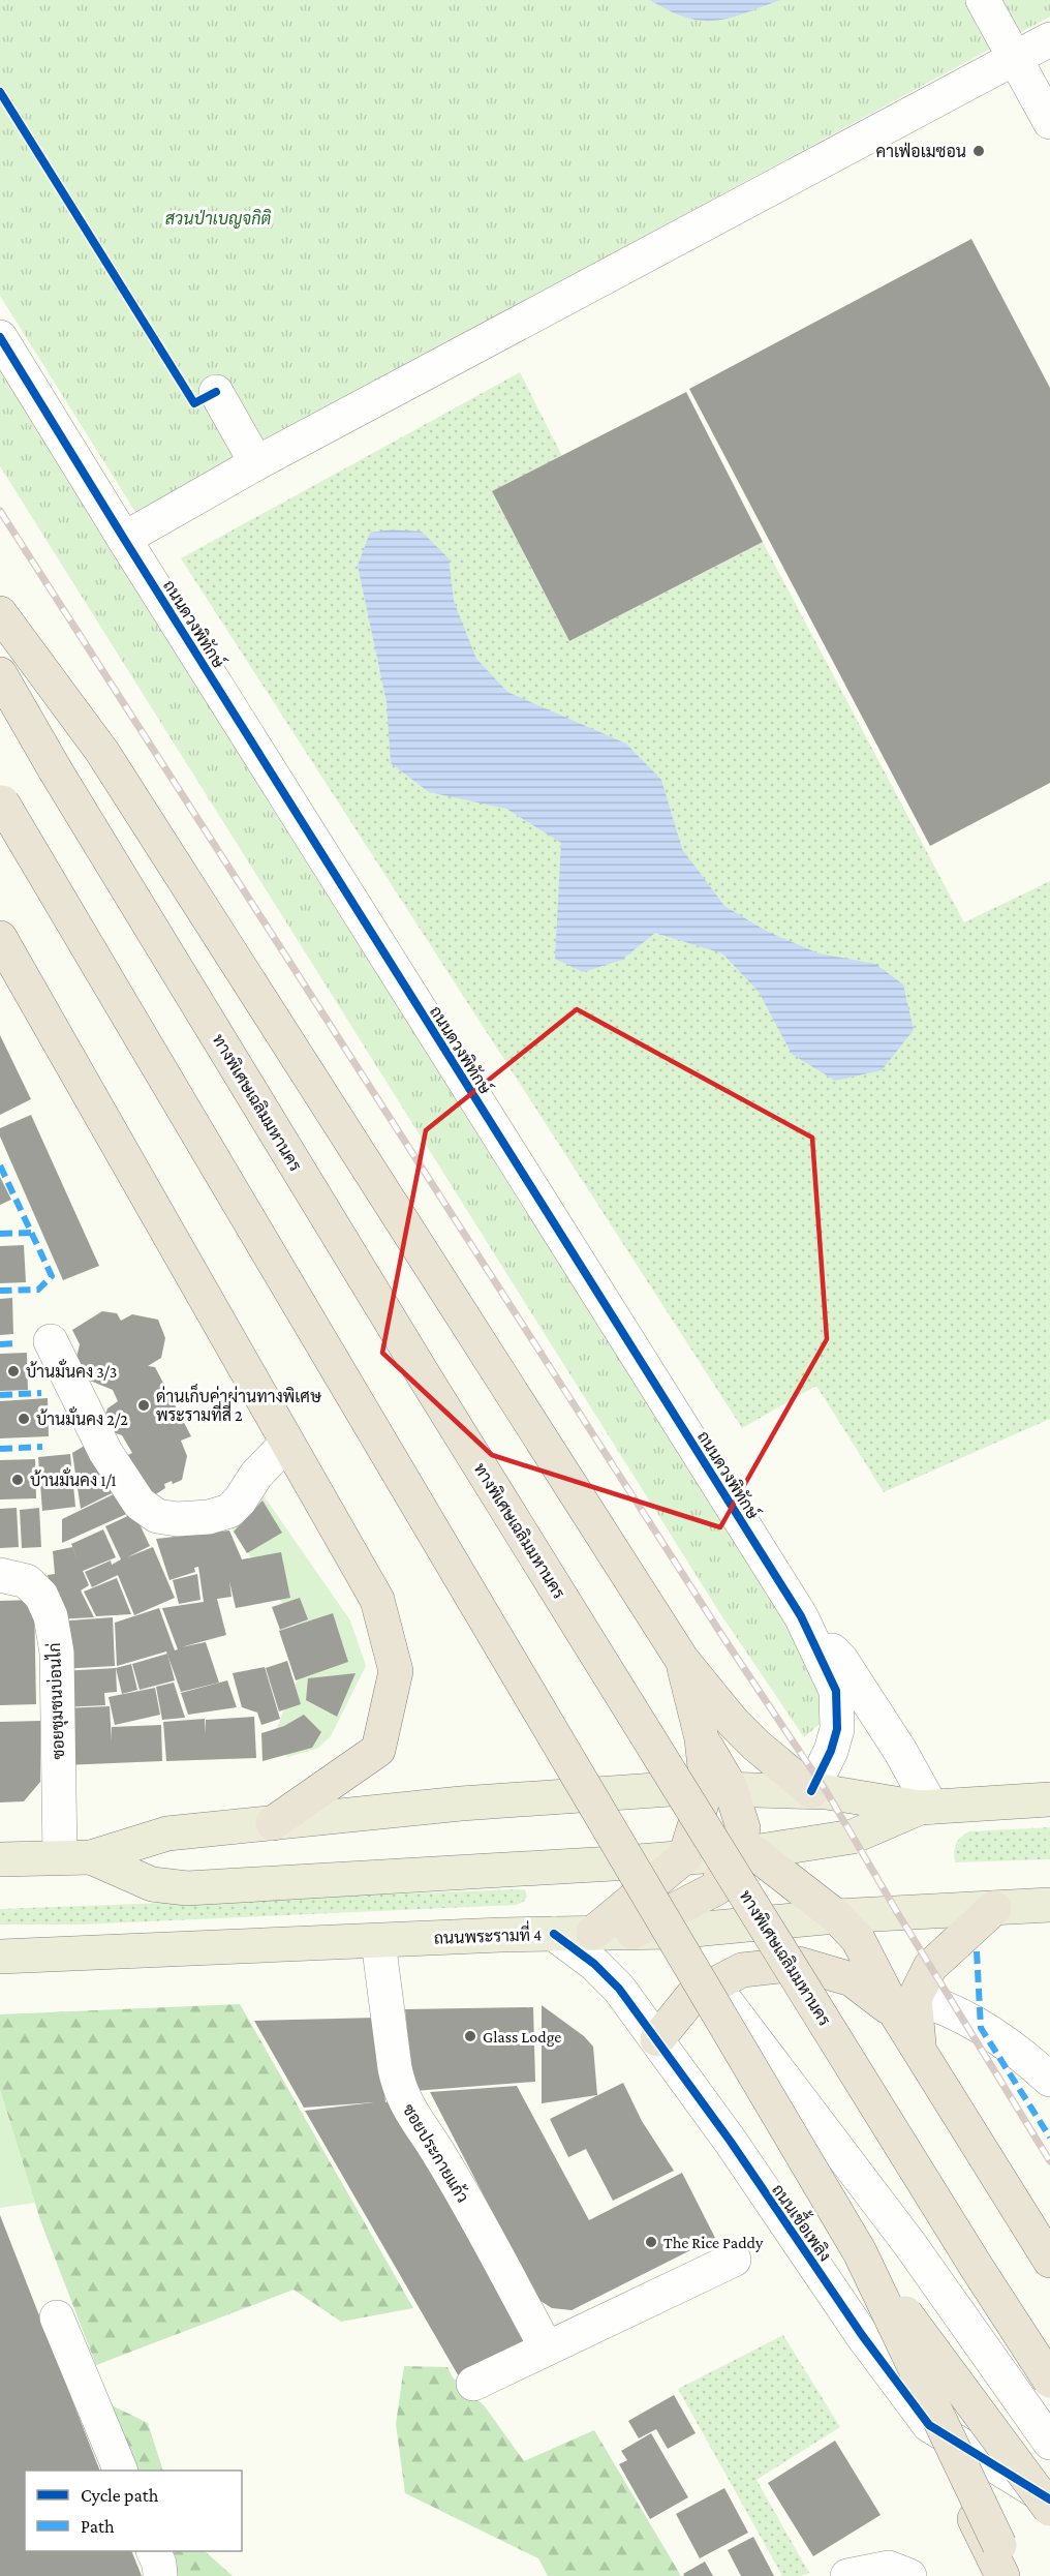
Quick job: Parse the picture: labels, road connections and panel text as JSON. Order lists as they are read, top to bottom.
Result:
{
  "streets": {
    "highway": ["ทางพิเศษเฉลิมมหานคร"],
    "main road": ["ถนนพระรามที่ 4"],
    "street": [
      "ถนนดวงพิทักษ์",
      "ซอยชุมชนบ่อนไก่",
      "ซอยประกายแก้ว",
      "ถนนเชื้อเพลิง"
    ]
  },
  "crossings": [
    ["ถนนพระรามที่ 4", "ซอยประกายแก้ว"],
    ["ถนนพระรามที่ 4", "ถนนเชื้อเพลิง"]
  ],
  "parks": ["สวนป่าเบญจกิติ"],
  "places": [
    "คาเฟ่อเมซอน",
    "บ้านมั่นคง 3/3",
    "ด่านเก็บค่าผ่านทางพิเศษ พระรามที่สี่ 2",
    "บ้านมั่นคง 2/2",
    "บ้านมั่นคง 1/1",
    "Glass Lodge",
    "The Rice Paddy"
  ],
  "legend": ["Cycle path", "Path"]
}
